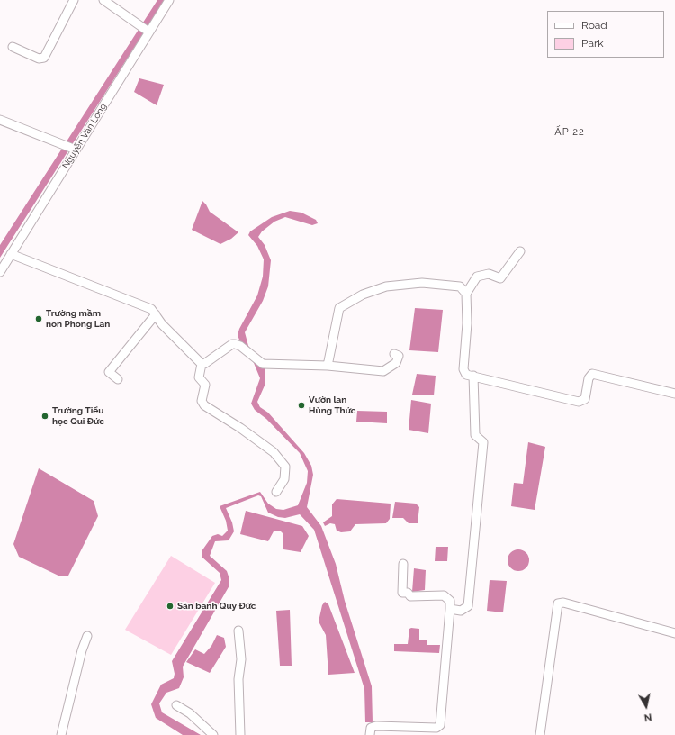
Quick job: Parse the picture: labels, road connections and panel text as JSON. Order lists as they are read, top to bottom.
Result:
{
  "streets": {
    "street": ["Nguyễn Văn Long"]
  },
  "districts": ["ẤP 22"],
  "places": [
    "Trường mầm non Phong Lan",
    "Vườn lan Hùng Thức",
    "Trường Tiểu học Qui Đức",
    "Sân banh Quy Đức"
  ],
  "legend": ["Road", "Park"],
  "north": "bottom"
}
